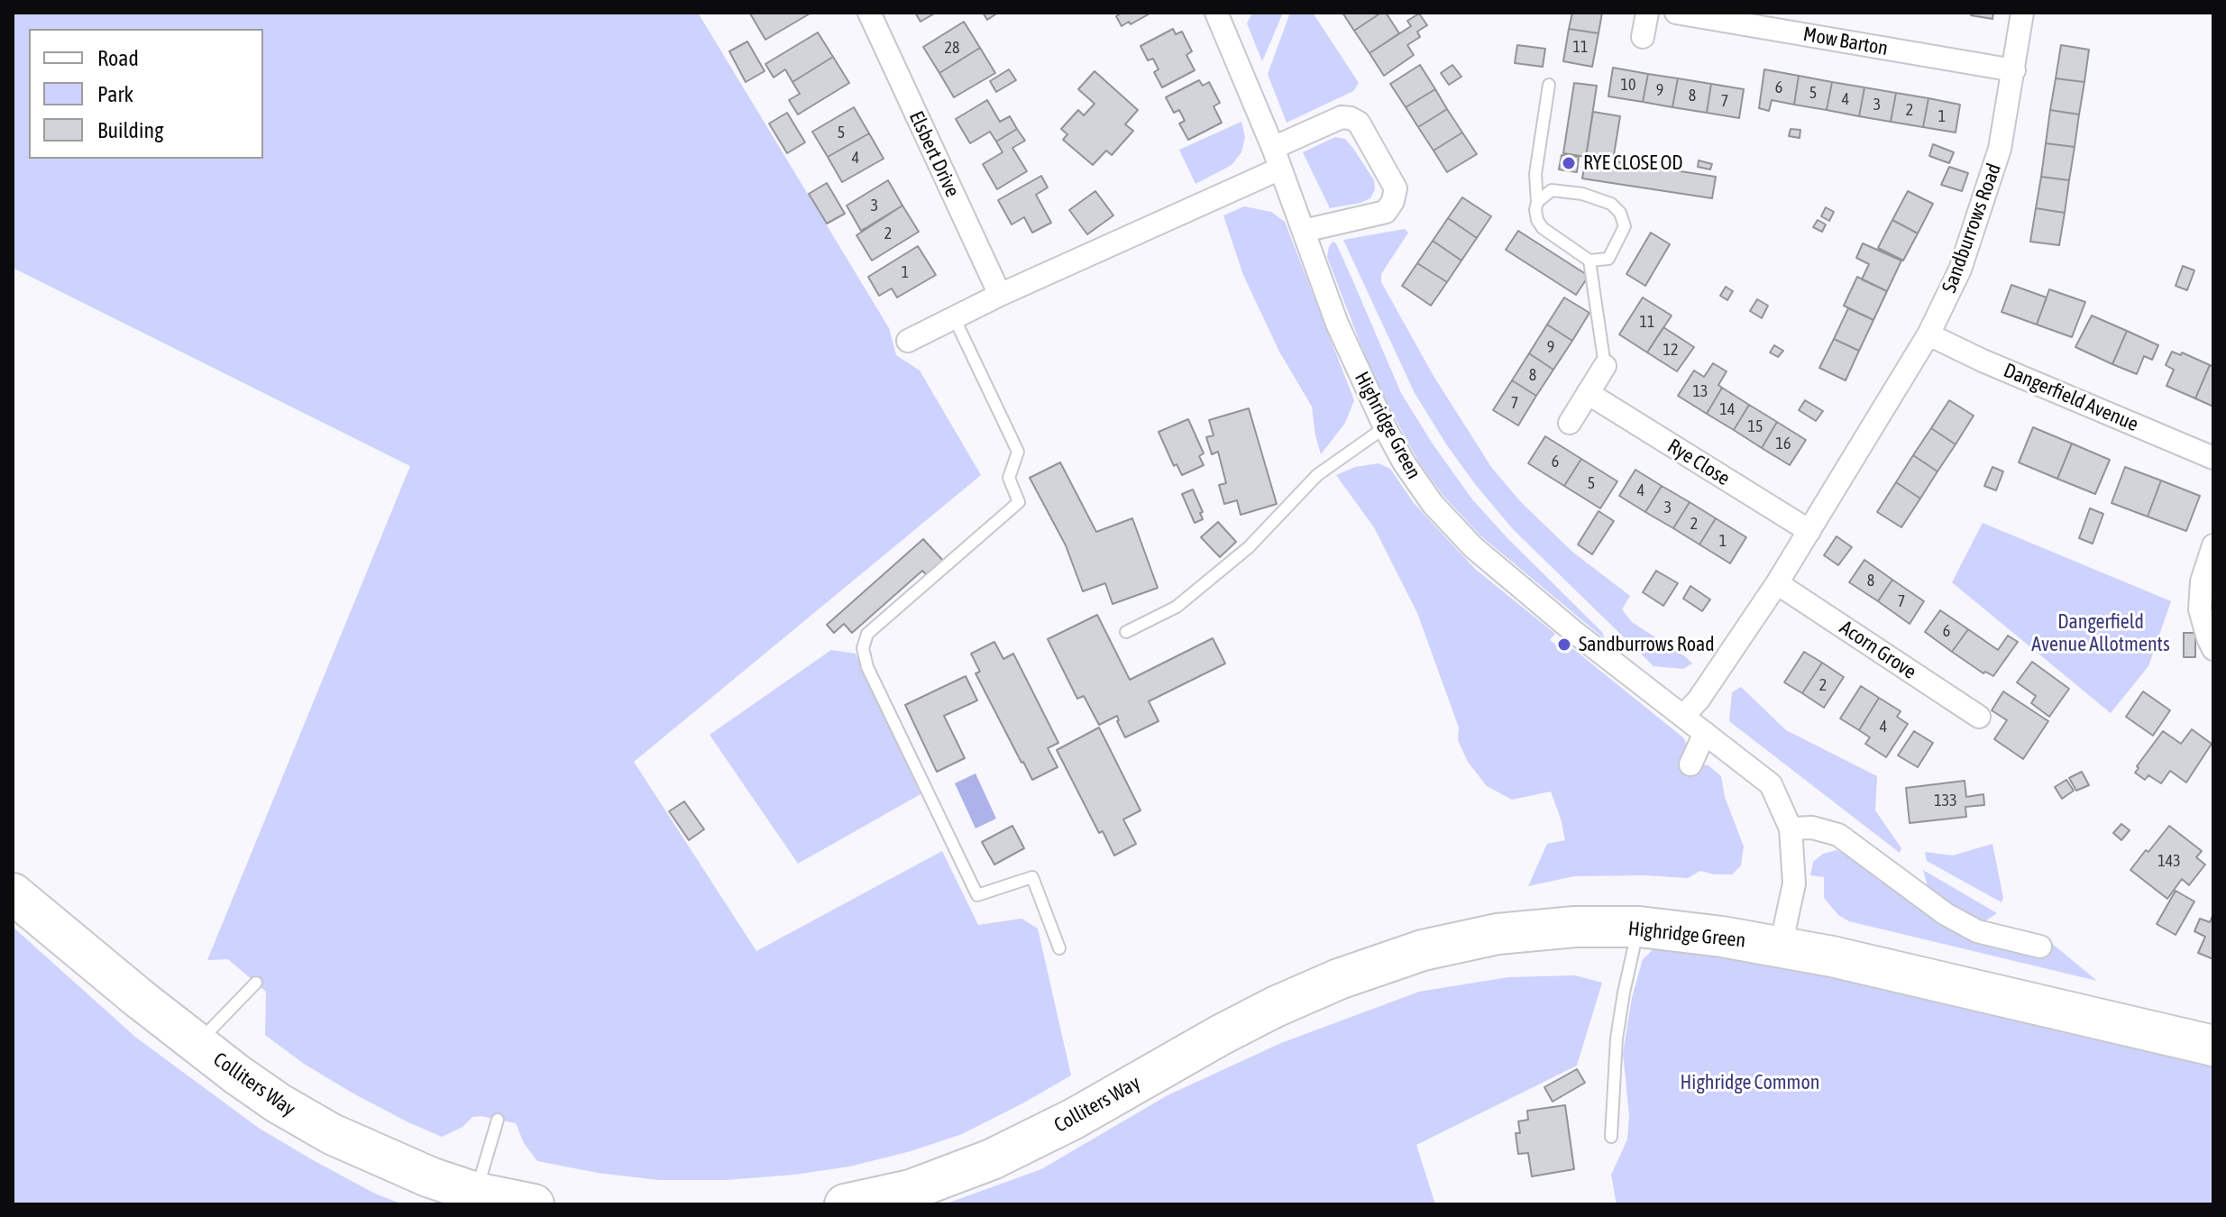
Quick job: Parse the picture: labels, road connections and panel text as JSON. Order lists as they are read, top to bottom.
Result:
{
  "streets": {
    "highway": ["Highridge Green", "Colliters Way"],
    "street": [
      "Mow Barton",
      "Elsbert Drive",
      "Sandburrows Road",
      "Dangerfield Avenue",
      "Rye Close",
      "Acorn Grove"
    ]
  },
  "crossings": [
    ["Mow Barton", "Sandburrows Road"],
    ["Sandburrows Road", "Dangerfield Avenue"],
    ["Sandburrows Road", "Highridge Green"],
    ["Sandburrows Road", "Rye Close"],
    ["Sandburrows Road", "Acorn Grove"],
    ["Highridge Green", "Colliters Way"]
  ],
  "parks": ["Dangerfield Avenue Allotments", "Highridge Common"],
  "places": ["RYE CLOSE OD", "Sandburrows Road"],
  "house_numbers": [
    "11",
    "28",
    "10",
    "6",
    "9",
    "5",
    "8",
    "4",
    "7",
    "3",
    "2",
    "1",
    "5",
    "4",
    "3",
    "2",
    "1",
    "11",
    "9",
    "12",
    "8",
    "13",
    "7",
    "14",
    "15",
    "16",
    "6",
    "5",
    "4",
    "3",
    "2",
    "1",
    "8",
    "7",
    "6",
    "2",
    "4",
    "133",
    "143"
  ],
  "legend": ["Road", "Park", "Building"]
}
